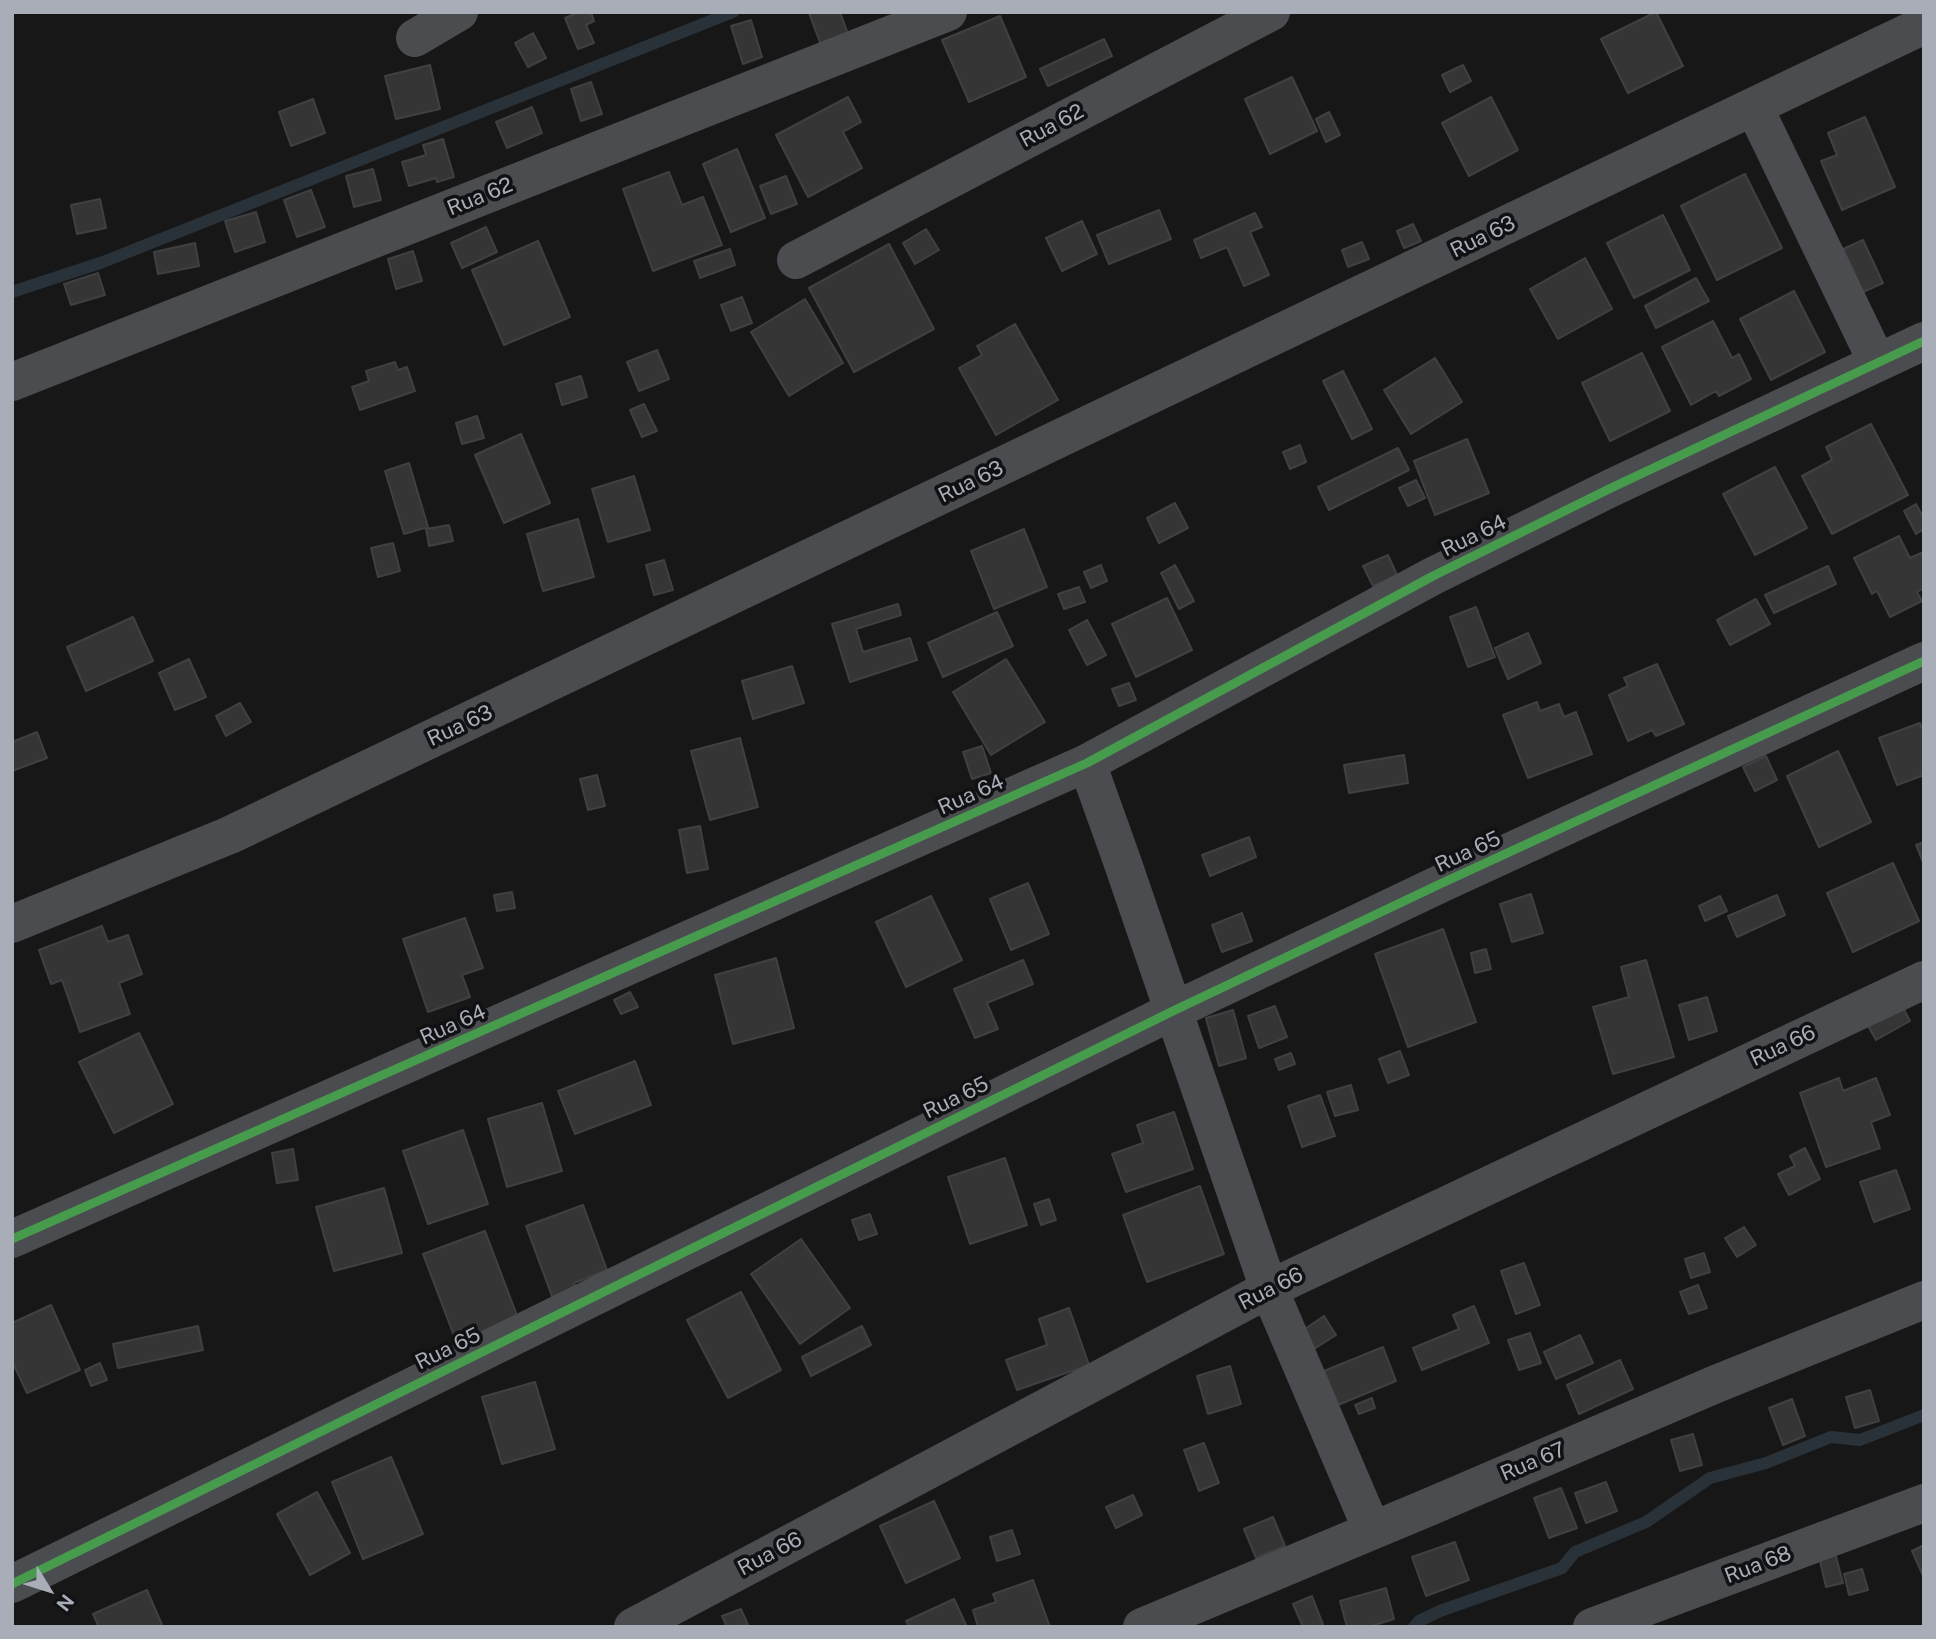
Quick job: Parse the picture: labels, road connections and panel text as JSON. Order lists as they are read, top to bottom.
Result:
{
  "streets": {
    "street": [
      "Rua 62",
      "Rua 63",
      "Rua 64",
      "Rua 65",
      "Rua 66",
      "Rua 67",
      "Rua 68"
    ]
  },
  "north": "bottom right"
}
